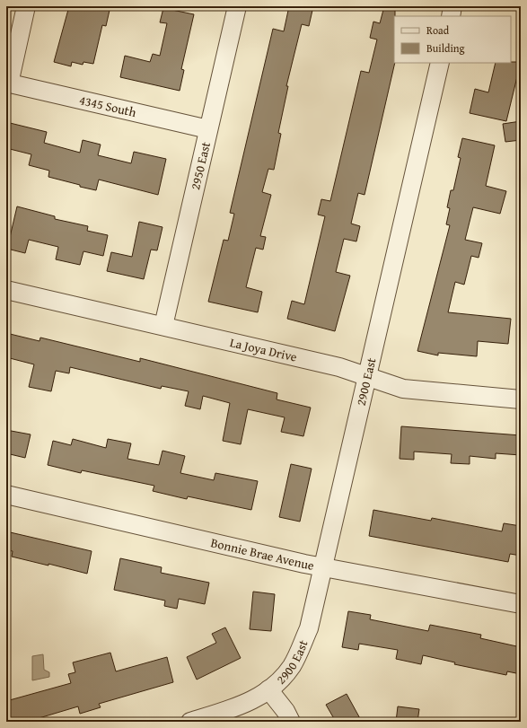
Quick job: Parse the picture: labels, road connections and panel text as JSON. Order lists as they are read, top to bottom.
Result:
{
  "streets": {
    "street": [
      "4345 South",
      "2950 East",
      "La Joya Drive",
      "2900 East",
      "Bonnie Brae Avenue"
    ]
  },
  "crossings": [
    ["4345 South", "2950 East"],
    ["2950 East", "La Joya Drive"],
    ["La Joya Drive", "2900 East"],
    ["2900 East", "Bonnie Brae Avenue"]
  ],
  "legend": ["Road", "Building"]
}
